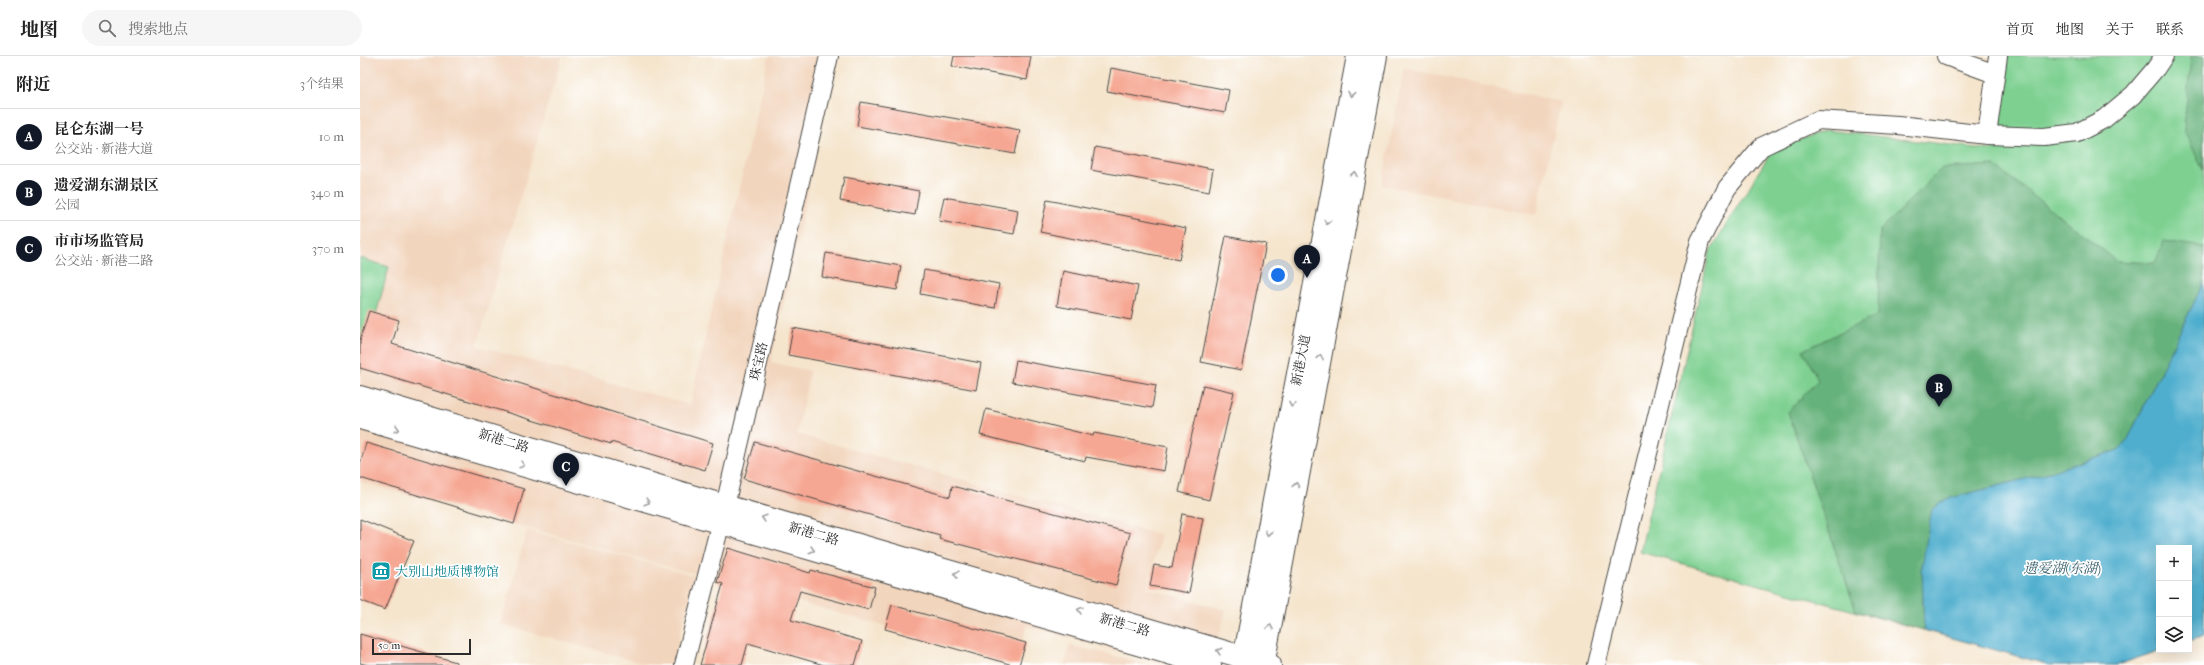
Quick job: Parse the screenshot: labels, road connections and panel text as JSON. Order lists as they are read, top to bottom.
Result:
{
  "streets": {
    "main road": ["新港大道", "新港二路"],
    "street": ["珠宝路"]
  },
  "crossings": [
    ["新港大道", "新港二路"],
    ["珠宝路", "新港二路"]
  ],
  "water": ["遗爱湖(东湖)"],
  "places": {
    "museum": ["大别山地质博物馆"]
  },
  "scale_bar": "50 m",
  "page": {
    "header": "地图",
    "search": "搜索地点",
    "nav": [
      "首页",
      "地图",
      "关于",
      "联系"
    ],
    "heading": ["附近", "3个结果"],
    "list": [
      {
        "mark": "A",
        "name": "昆仑东湖一号",
        "note": "公交站 · 新港大道",
        "value": "10 m"
      },
      {
        "mark": "B",
        "name": "遗爱湖东湖景区",
        "note": "公园",
        "value": "340 m"
      },
      {
        "mark": "C",
        "name": "市市场监管局",
        "note": "公交站 · 新港二路",
        "value": "370 m"
      }
    ],
    "pins": ["A", "B", "C"],
    "map_buttons": ["+", "−"],
    "scale": "50 m"
  }
}
